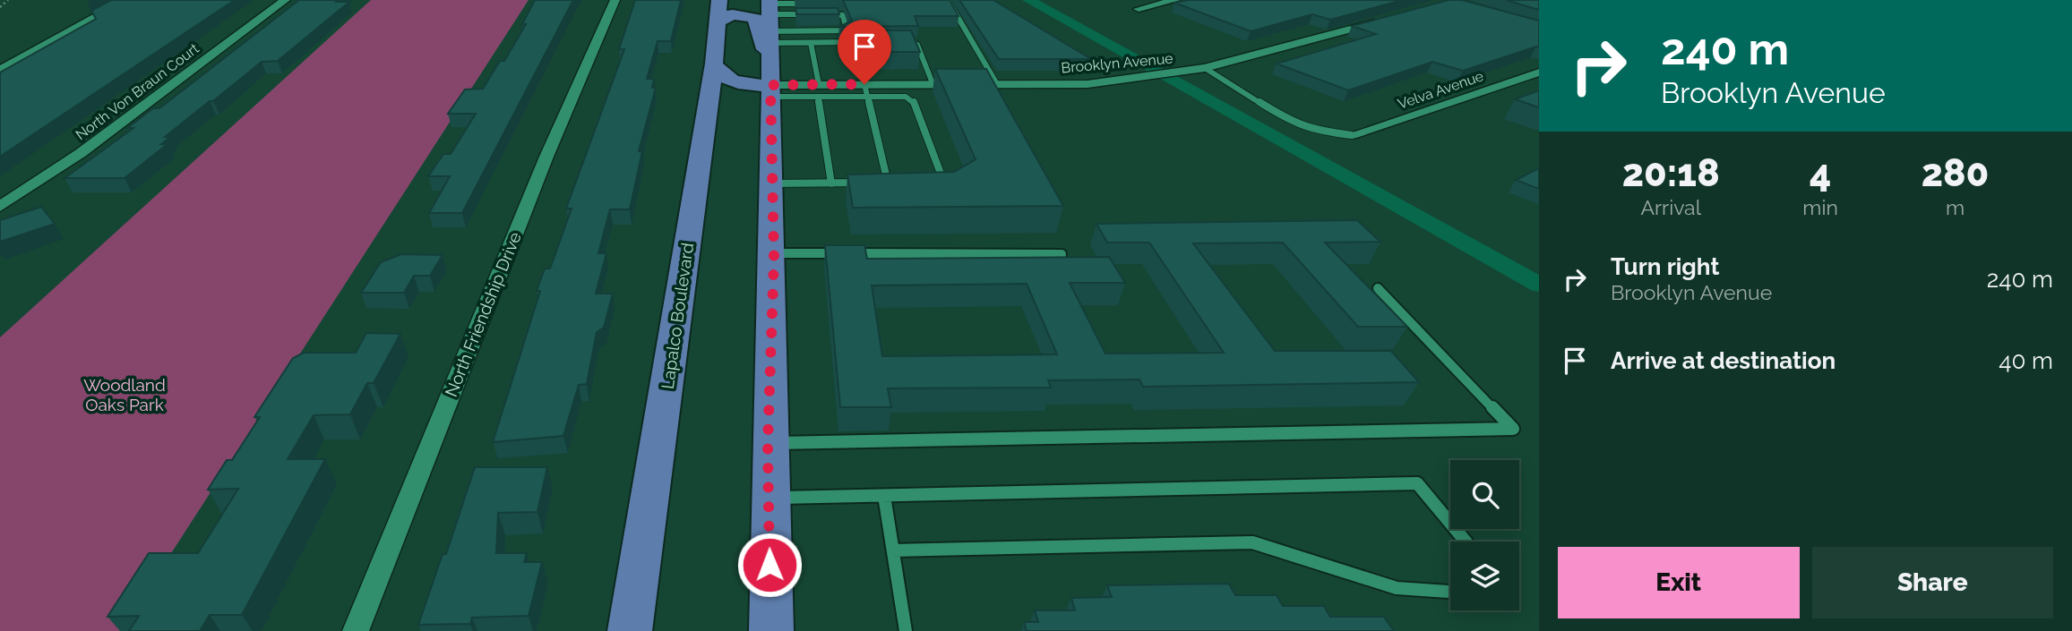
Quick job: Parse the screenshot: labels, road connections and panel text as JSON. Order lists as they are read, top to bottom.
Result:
{
  "streets": {
    "main road": ["Lapalco Boulevard"],
    "street": [
      "Brooklyn Avenue",
      "Velva Avenue",
      "North Von Braun Court",
      "North Friendship Drive"
    ]
  },
  "parks": ["Woodland Oaks Park"],
  "page": {
    "turn": ["240 m", "Brooklyn Avenue"],
    "eta": [
      "20:18",
      "Arrival",
      "4",
      "min",
      "280",
      "m"
    ],
    "list": [
      {
        "name": "Turn right",
        "note": "Brooklyn Avenue",
        "value": "240 m"
      },
      {
        "name": "Arrive at destination",
        "value": "40 m"
      }
    ],
    "buttons": ["Exit", "Share"]
  }
}
